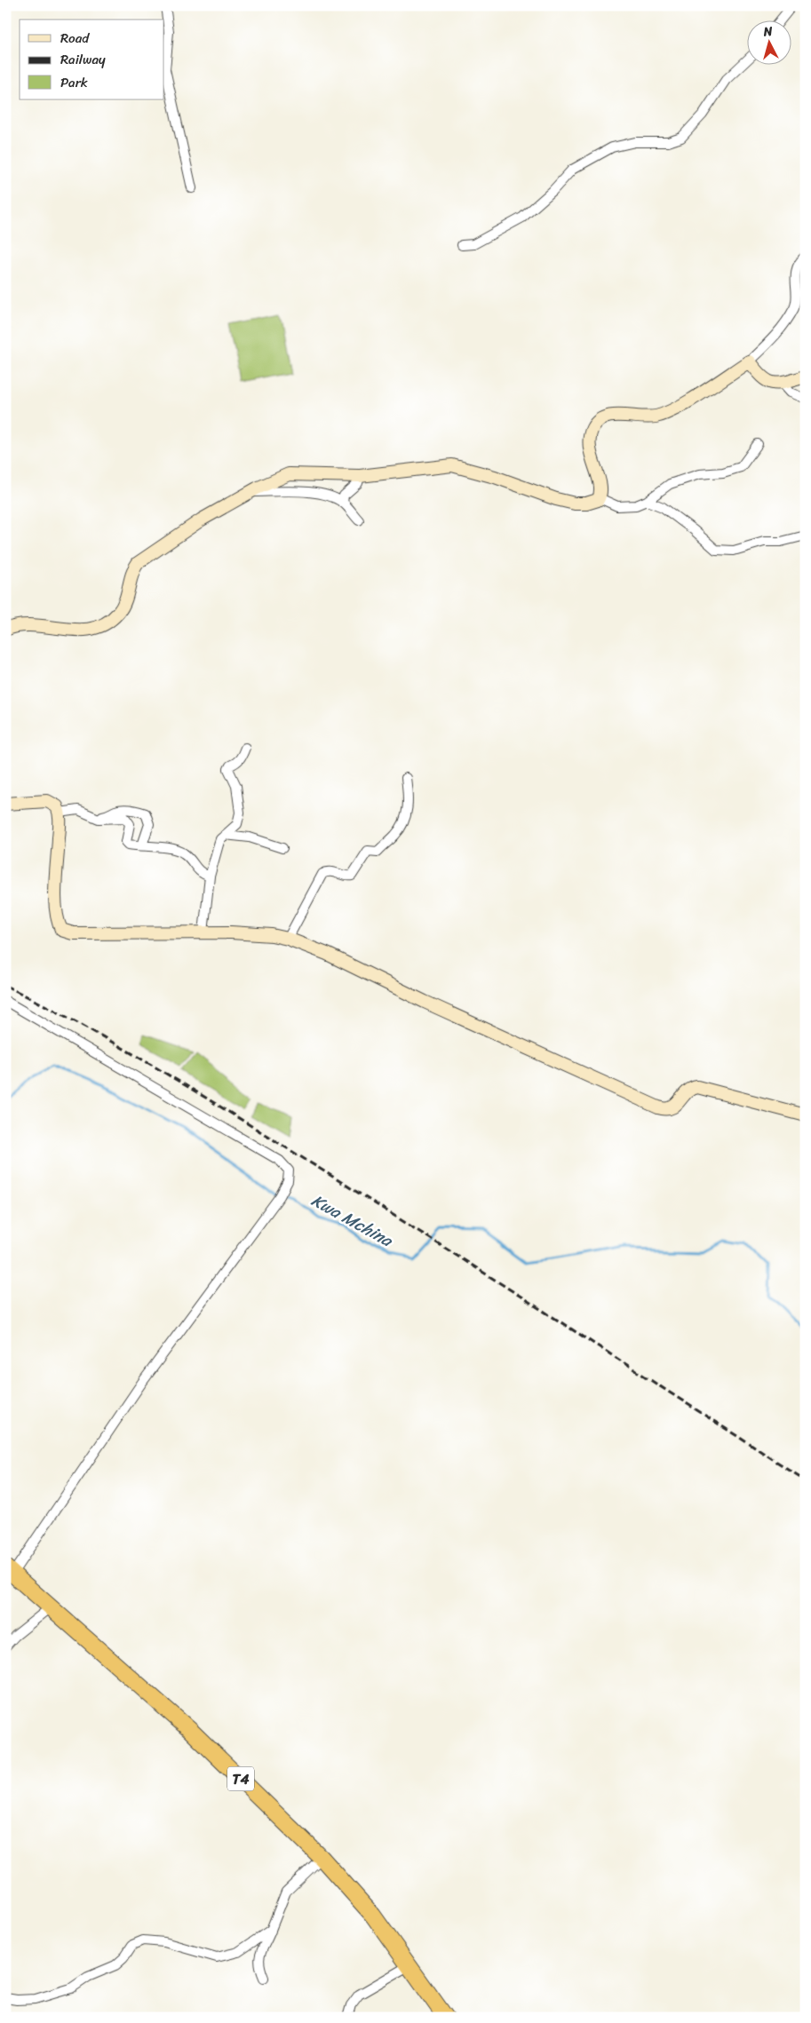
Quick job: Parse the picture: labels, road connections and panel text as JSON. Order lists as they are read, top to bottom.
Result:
{
  "streets": {
    "highway": ["T4"]
  },
  "water": ["Kwa Mchina"],
  "legend": ["Road", "Railway", "Park"],
  "north": "top"
}
